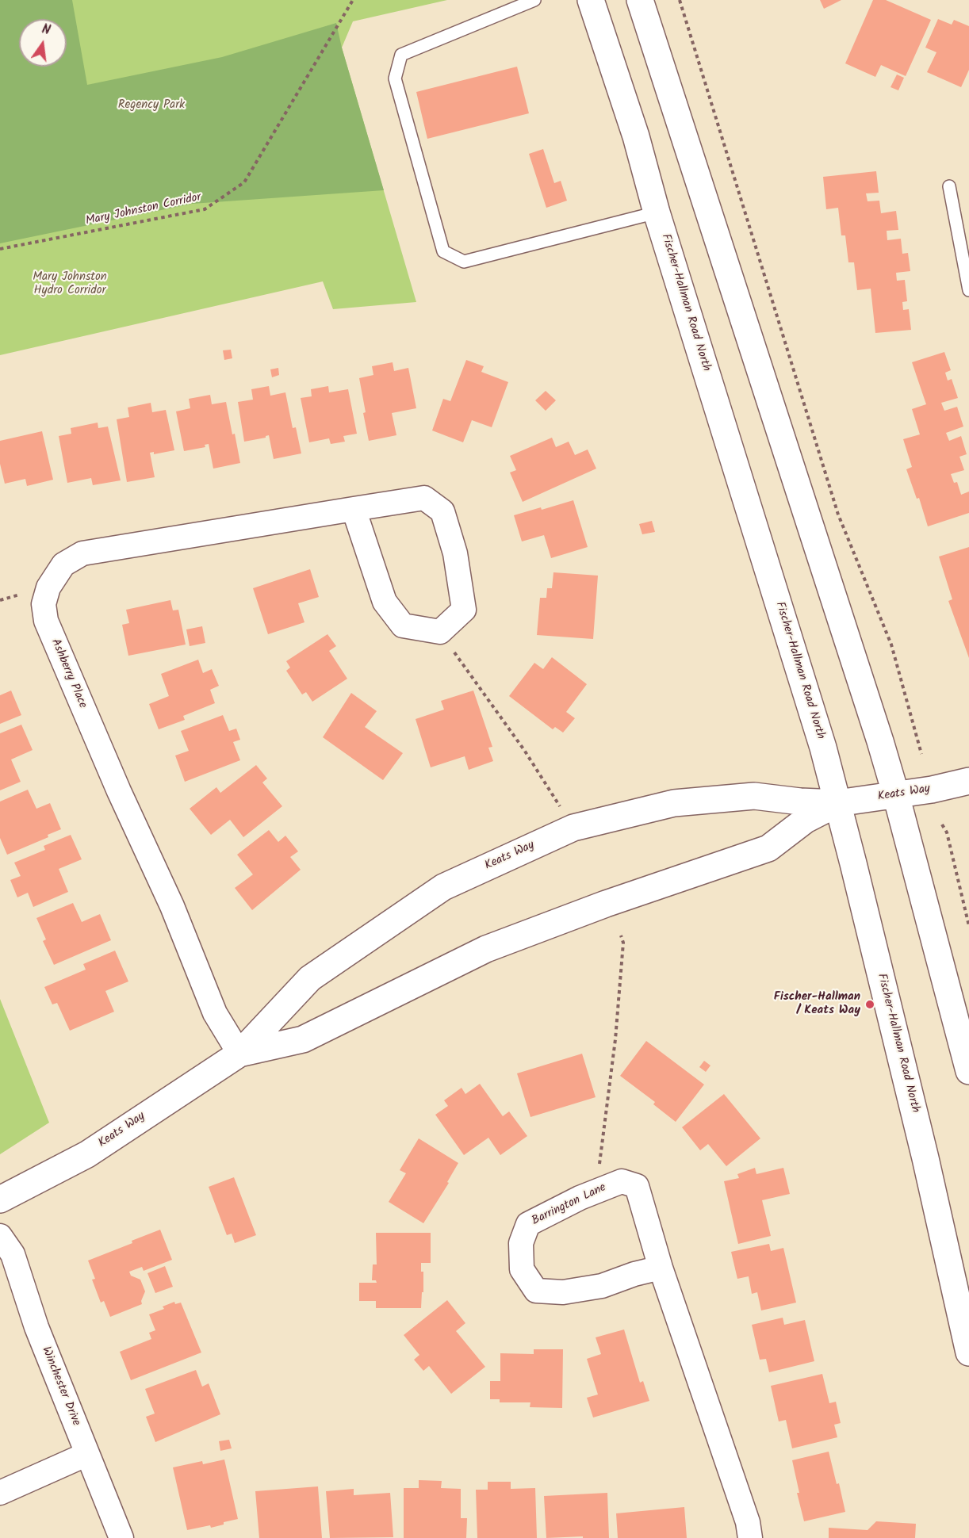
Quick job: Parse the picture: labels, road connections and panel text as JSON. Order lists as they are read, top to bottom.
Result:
{
  "streets": {
    "main road": ["Fischer-Hallman Road North", "Keats Way"],
    "street": ["Ashberry Place", "Barrington Lane", "Winchester Drive"],
    "path": ["Mary Johnston Corridor"]
  },
  "crossings": [
    ["Fischer-Hallman Road North", "Keats Way"],
    ["Ashberry Place", "Keats Way"]
  ],
  "parks": ["Regency Park", "Mary Johnston Hydro Corridor"],
  "places": ["Fischer-Hallman / Keats Way"],
  "north": "top"
}
